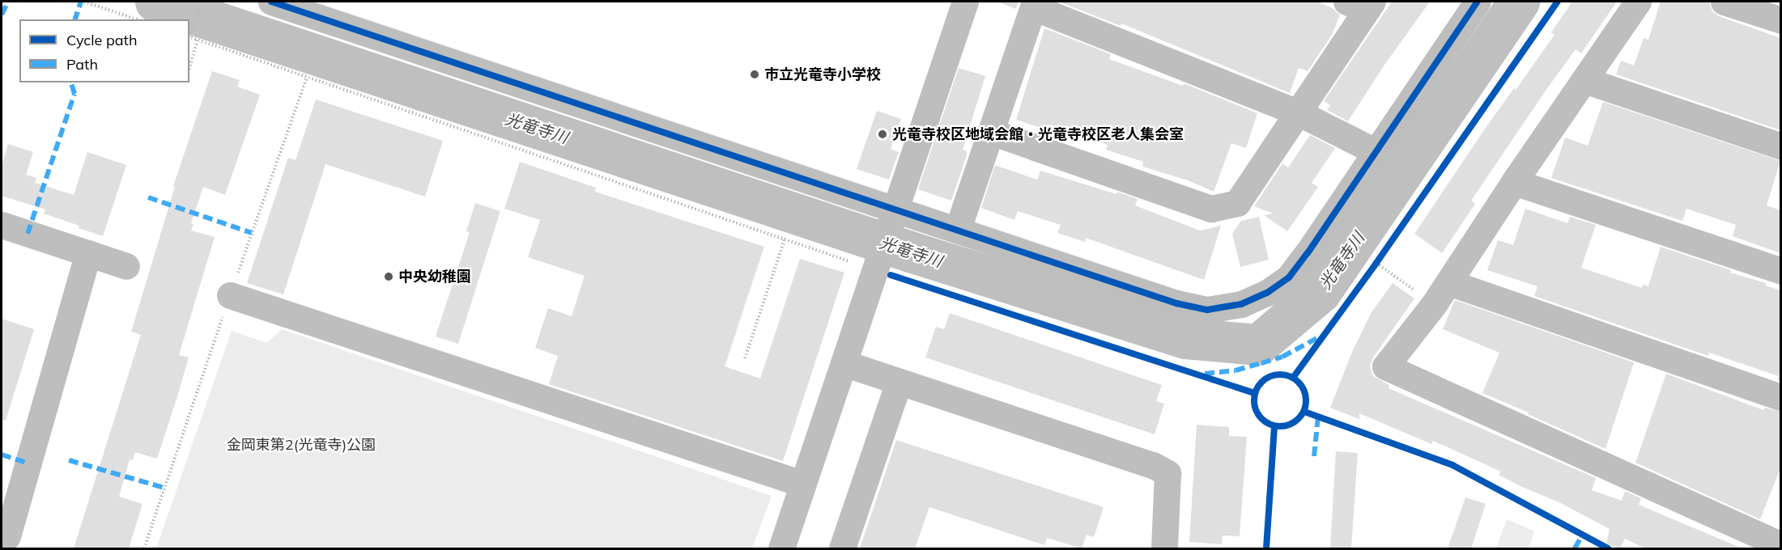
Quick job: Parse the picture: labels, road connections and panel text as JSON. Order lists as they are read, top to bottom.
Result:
{
  "water": ["光竜寺川"],
  "parks": ["金岡東第2(光竜寺)公園"],
  "places": ["市立光竜寺小学校", "光竜寺校区地域会館・光竜寺校区老人集会室", "中央幼稚園"],
  "legend": ["Cycle path", "Path"]
}
